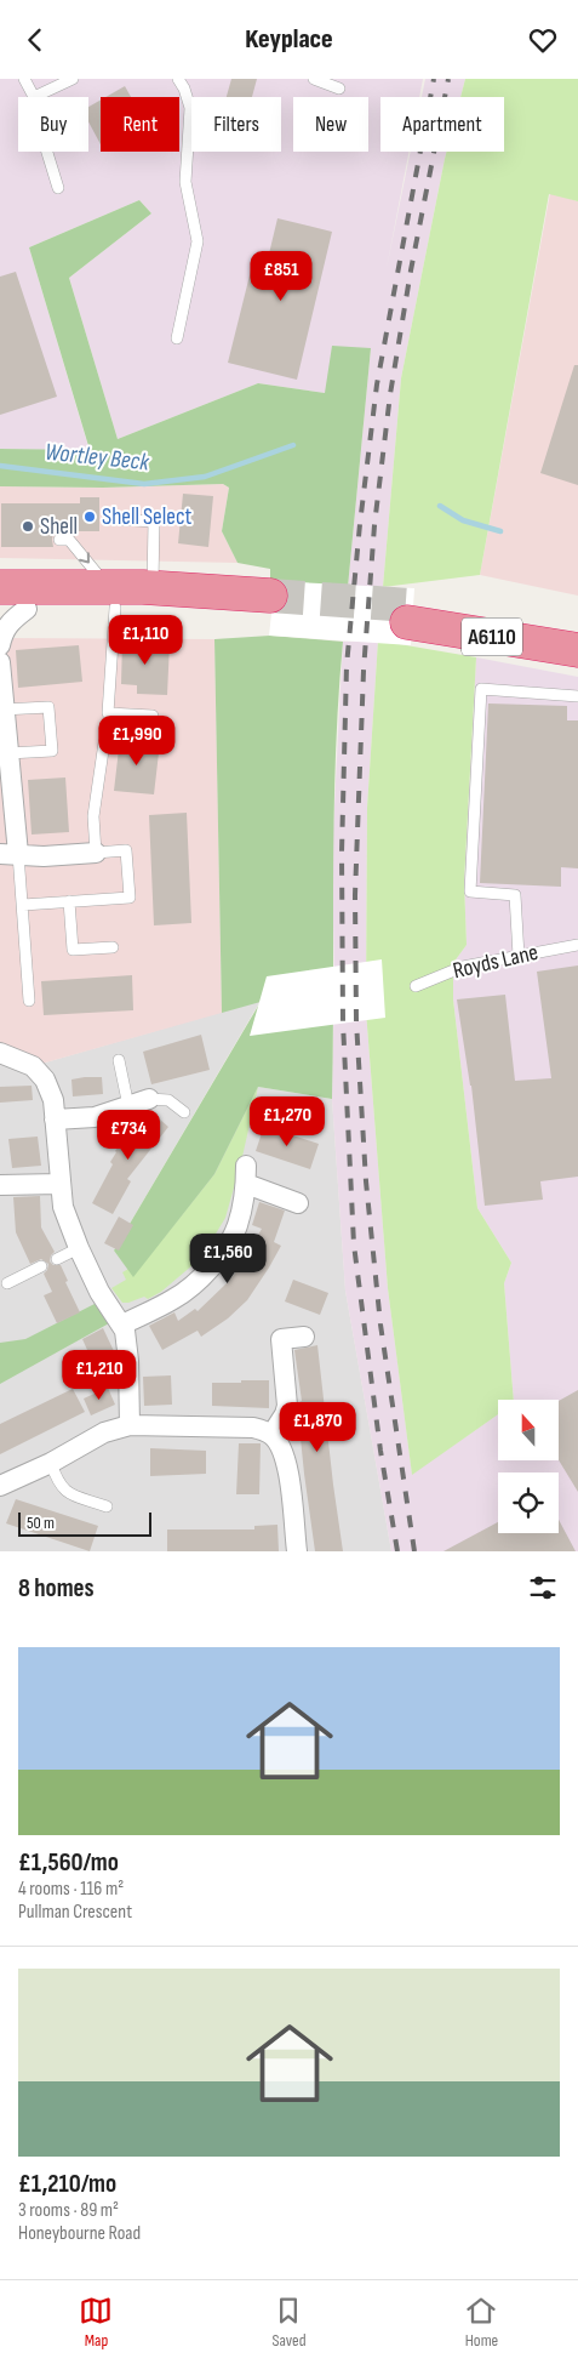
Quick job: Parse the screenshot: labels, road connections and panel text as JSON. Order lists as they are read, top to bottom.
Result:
{
  "streets": {
    "highway": ["A6110"],
    "lane": ["Royds Lane"]
  },
  "water": ["Wortley Beck"],
  "places": ["Shell Select", "Shell"],
  "scale_bar": "50 m",
  "north": "top",
  "page": {
    "header": "Keyplace",
    "chip": [
      "Buy",
      "Rent",
      "Filters",
      "New",
      "Apartment"
    ],
    "price": [
      "£851",
      "£1,110",
      "£1,990",
      "£1,270",
      "£734",
      "£1,560",
      "£1,210",
      "£1,870"
    ],
    "scale": "50 m",
    "heading": "8 homes",
    "list": [
      {
        "name": "£1,560/mo",
        "note": "4 rooms · 116 m² · Pullman Crescent"
      },
      {
        "name": "£1,210/mo",
        "note": "3 rooms · 89 m² · Honeybourne Road"
      }
    ],
    "tabs": ["Map", "Saved", "Home"]
  }
}
